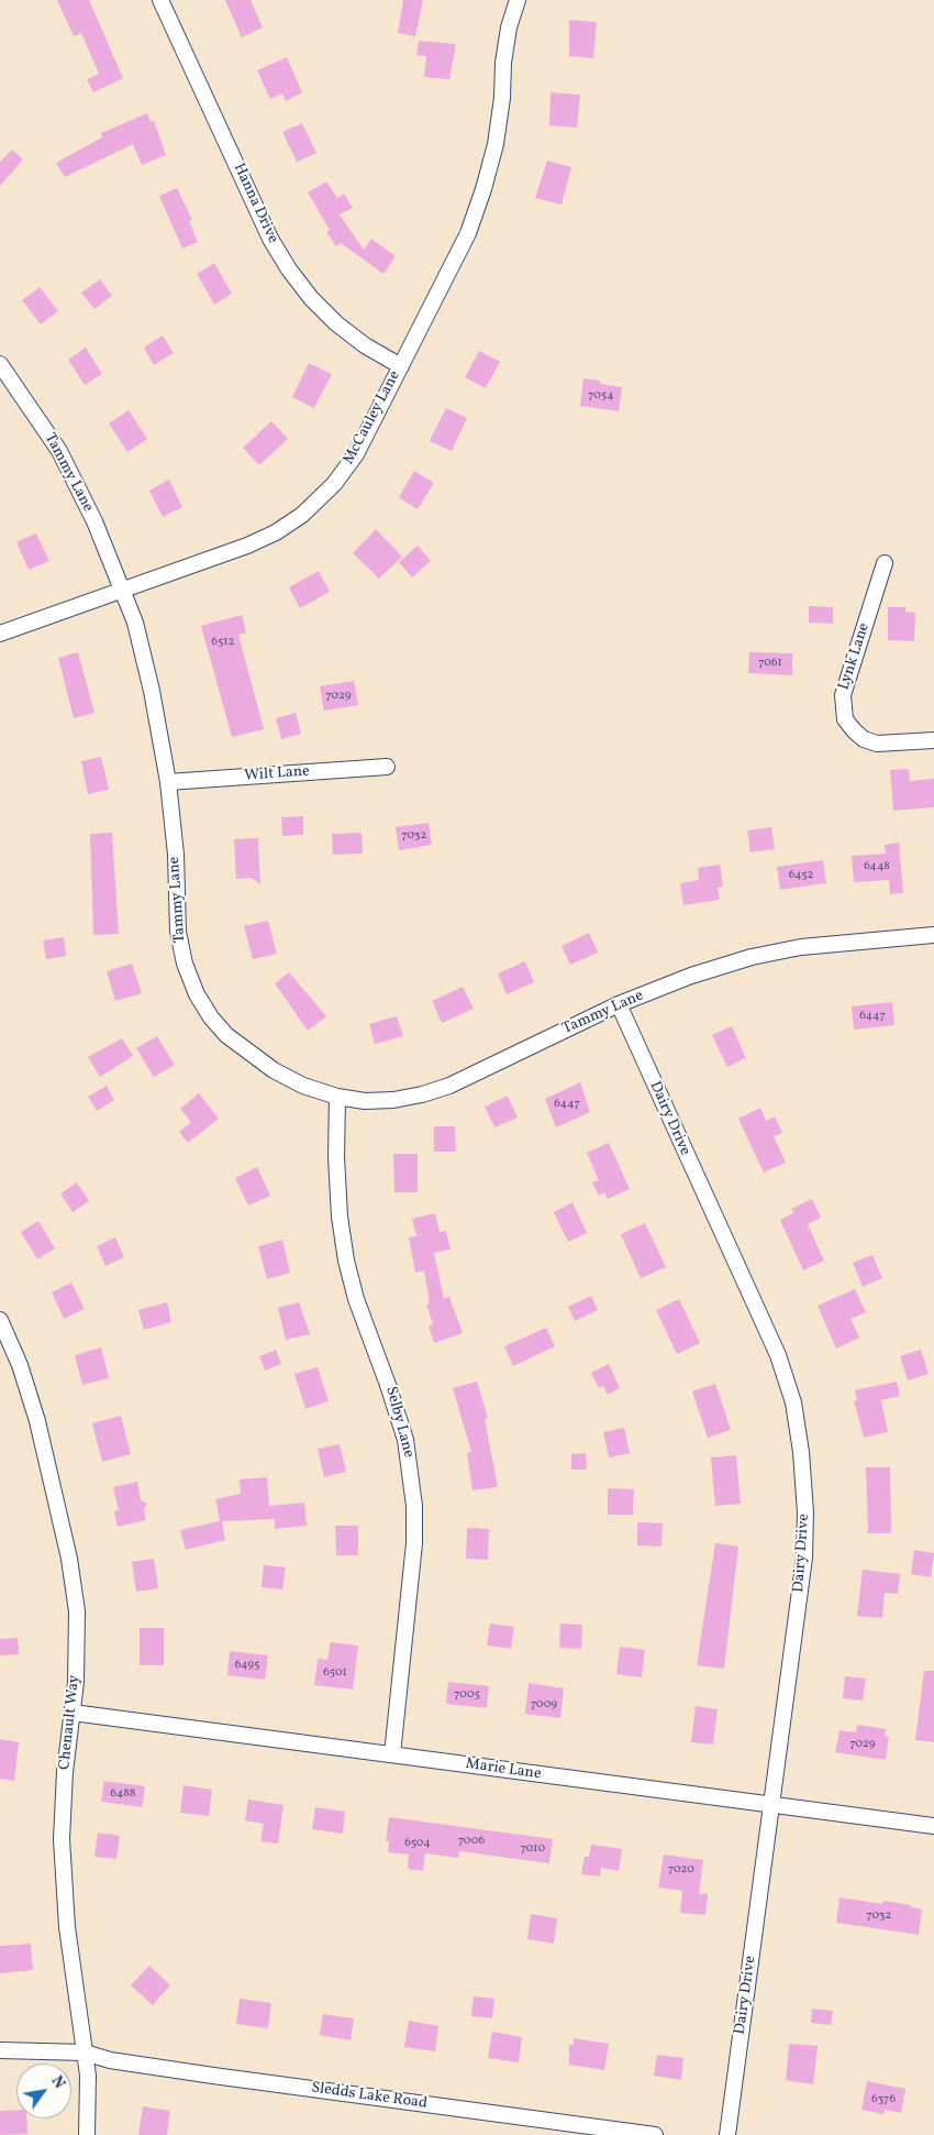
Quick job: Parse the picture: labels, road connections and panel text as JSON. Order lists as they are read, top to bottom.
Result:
{
  "streets": {
    "street": [
      "Hanna Drive",
      "McCauley Lane",
      "Tammy Lane",
      "Lynk Lane",
      "Wilt Lane",
      "Dairy Drive",
      "Selby Lane",
      "Chenault Way",
      "Marie Lane",
      "Sledds Lake Road"
    ]
  },
  "crossings": [
    ["Hanna Drive", "McCauley Lane"],
    ["McCauley Lane", "Tammy Lane"],
    ["Tammy Lane", "Wilt Lane"],
    ["Tammy Lane", "Dairy Drive"],
    ["Tammy Lane", "Selby Lane"],
    ["Dairy Drive", "Marie Lane"],
    ["Selby Lane", "Marie Lane"],
    ["Chenault Way", "Marie Lane"],
    ["Chenault Way", "Sledds Lake Road"]
  ],
  "house_numbers": [
    "7054",
    "6512",
    "7061",
    "7029",
    "7032",
    "6448",
    "6452",
    "6447",
    "6447",
    "6495",
    "6501",
    "7005",
    "7009",
    "7029",
    "6488",
    "7006",
    "6504",
    "7010",
    "7020",
    "7032",
    "6376"
  ],
  "north": "top right"
}
